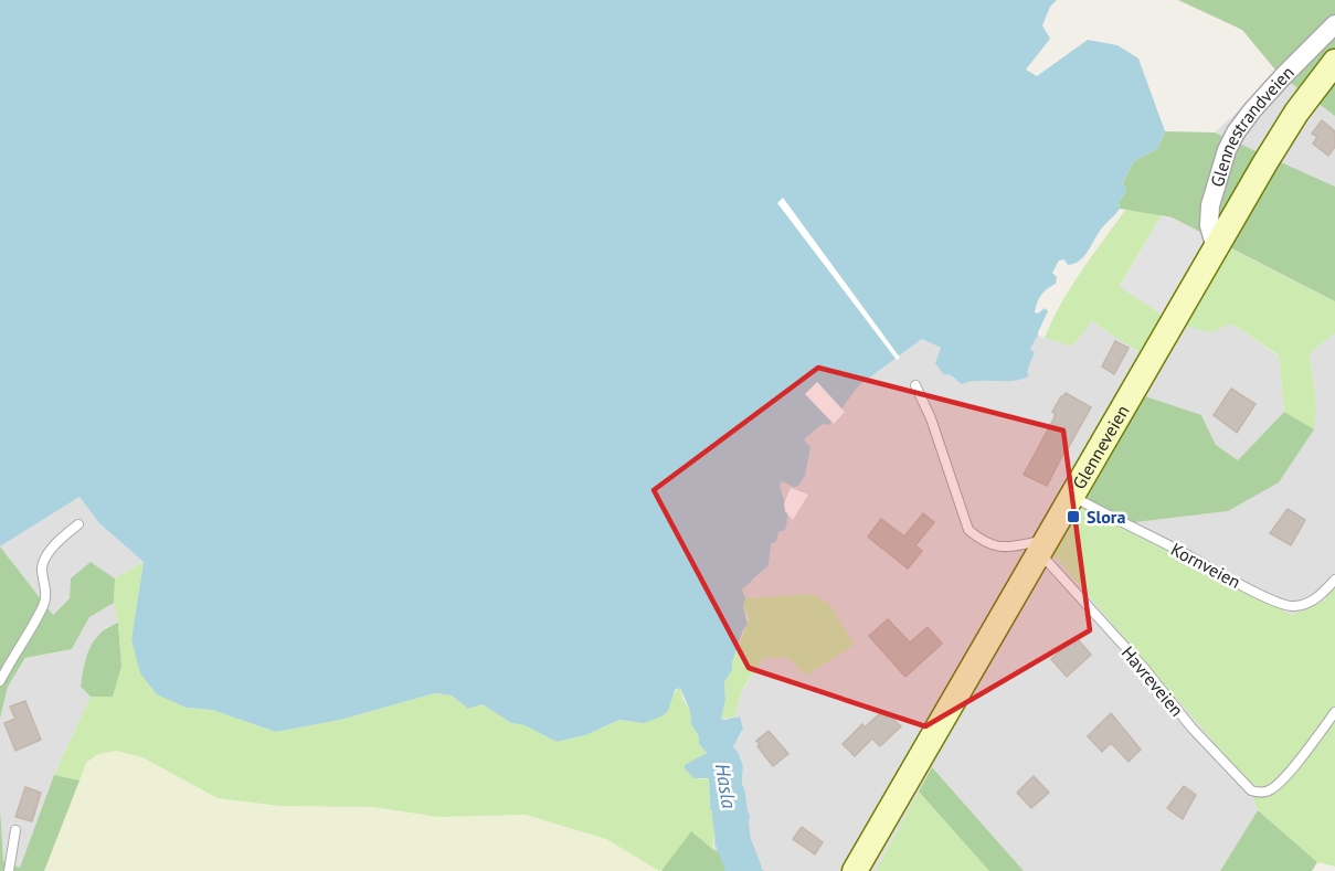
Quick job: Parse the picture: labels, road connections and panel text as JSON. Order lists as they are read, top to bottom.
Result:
{
  "streets": {
    "main road": ["Glenneveien"],
    "street": ["Glennestrandveien"],
    "lane": ["Kornveien", "Havreveien"]
  },
  "crossings": [
    ["Glennestrandveien", "Glenneveien"],
    ["Glenneveien", "Kornveien"],
    ["Glenneveien", "Havreveien"]
  ],
  "water": ["Hasla"],
  "places": {
    "transit": ["Slora"]
  }
}
